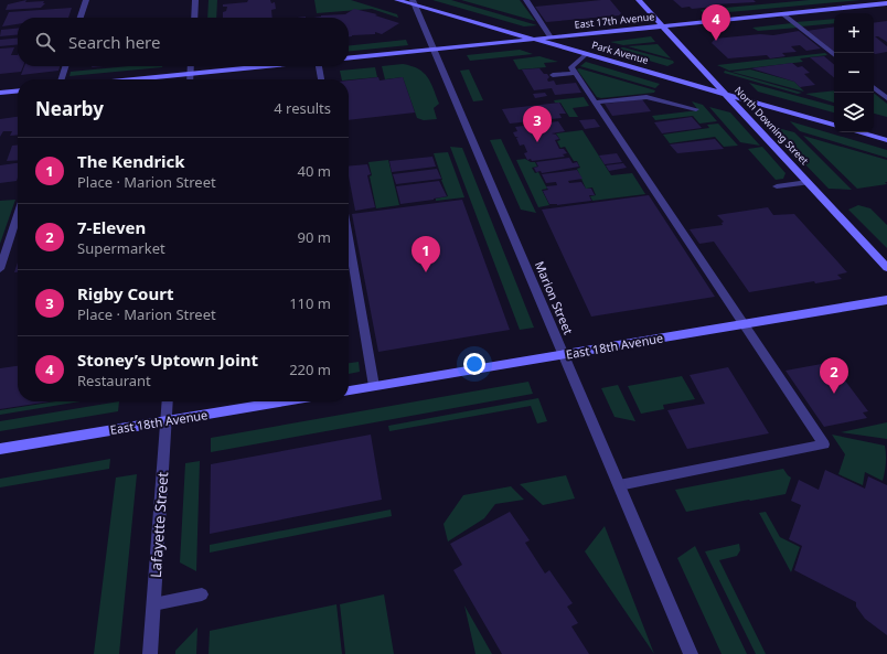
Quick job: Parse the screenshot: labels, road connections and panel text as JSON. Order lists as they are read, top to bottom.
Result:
{
  "streets": {
    "main road": [
      "East 17th Avenue",
      "Park Avenue",
      "North Downing Street",
      "East 18th Avenue"
    ],
    "street": ["Marion Street", "Lafayette Street"]
  },
  "crossings": [
    ["East 17th Avenue", "Park Avenue"],
    ["East 17th Avenue", "North Downing Street"],
    ["East 17th Avenue", "Marion Street"],
    ["Park Avenue", "North Downing Street"],
    ["Park Avenue", "Marion Street"],
    ["Marion Street", "East 18th Avenue"],
    ["East 18th Avenue", "Lafayette Street"]
  ],
  "page": {
    "pins": [
      "4",
      "3",
      "1",
      "2"
    ],
    "map_buttons": ["+", "−"],
    "search": "Search here",
    "heading": ["Nearby", "4 results"],
    "list": [
      {
        "mark": "1",
        "name": "The Kendrick",
        "note": "Place · Marion Street",
        "value": "40 m"
      },
      {
        "mark": "2",
        "name": "7-Eleven",
        "note": "Supermarket",
        "value": "90 m"
      },
      {
        "mark": "3",
        "name": "Rigby Court",
        "note": "Place · Marion Street",
        "value": "110 m"
      },
      {
        "mark": "4",
        "name": "Stoney’s Uptown Joint",
        "note": "Restaurant",
        "value": "220 m"
      }
    ]
  }
}
